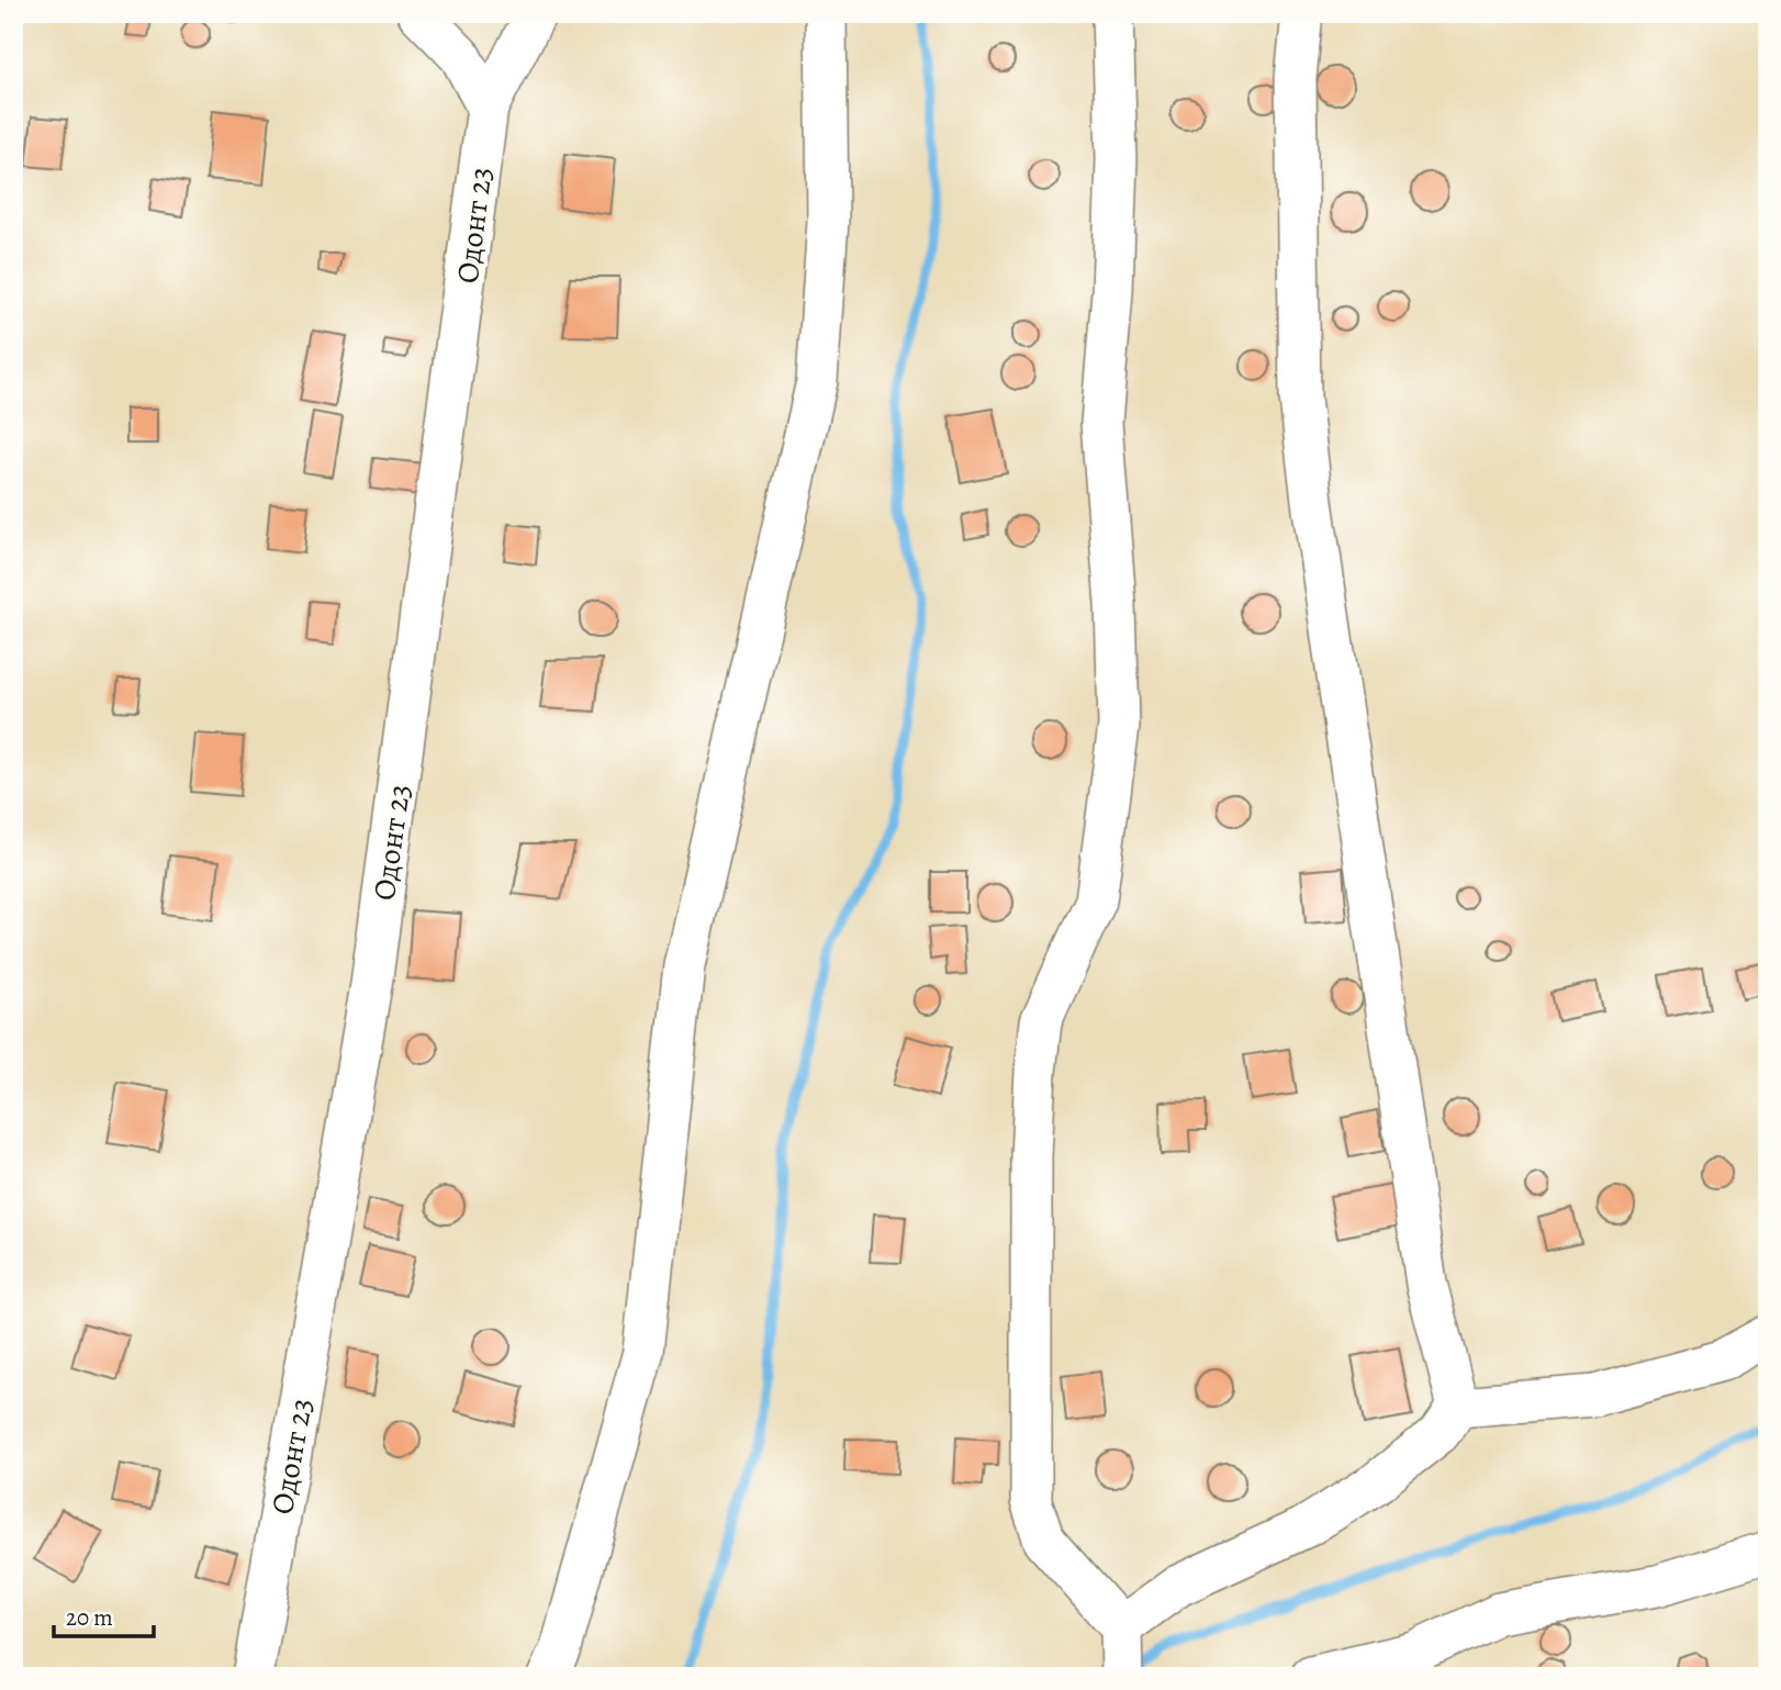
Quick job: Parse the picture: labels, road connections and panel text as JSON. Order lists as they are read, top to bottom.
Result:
{
  "streets": {
    "street": ["Одонт 23"]
  },
  "scale_bar": "20 m"
}
